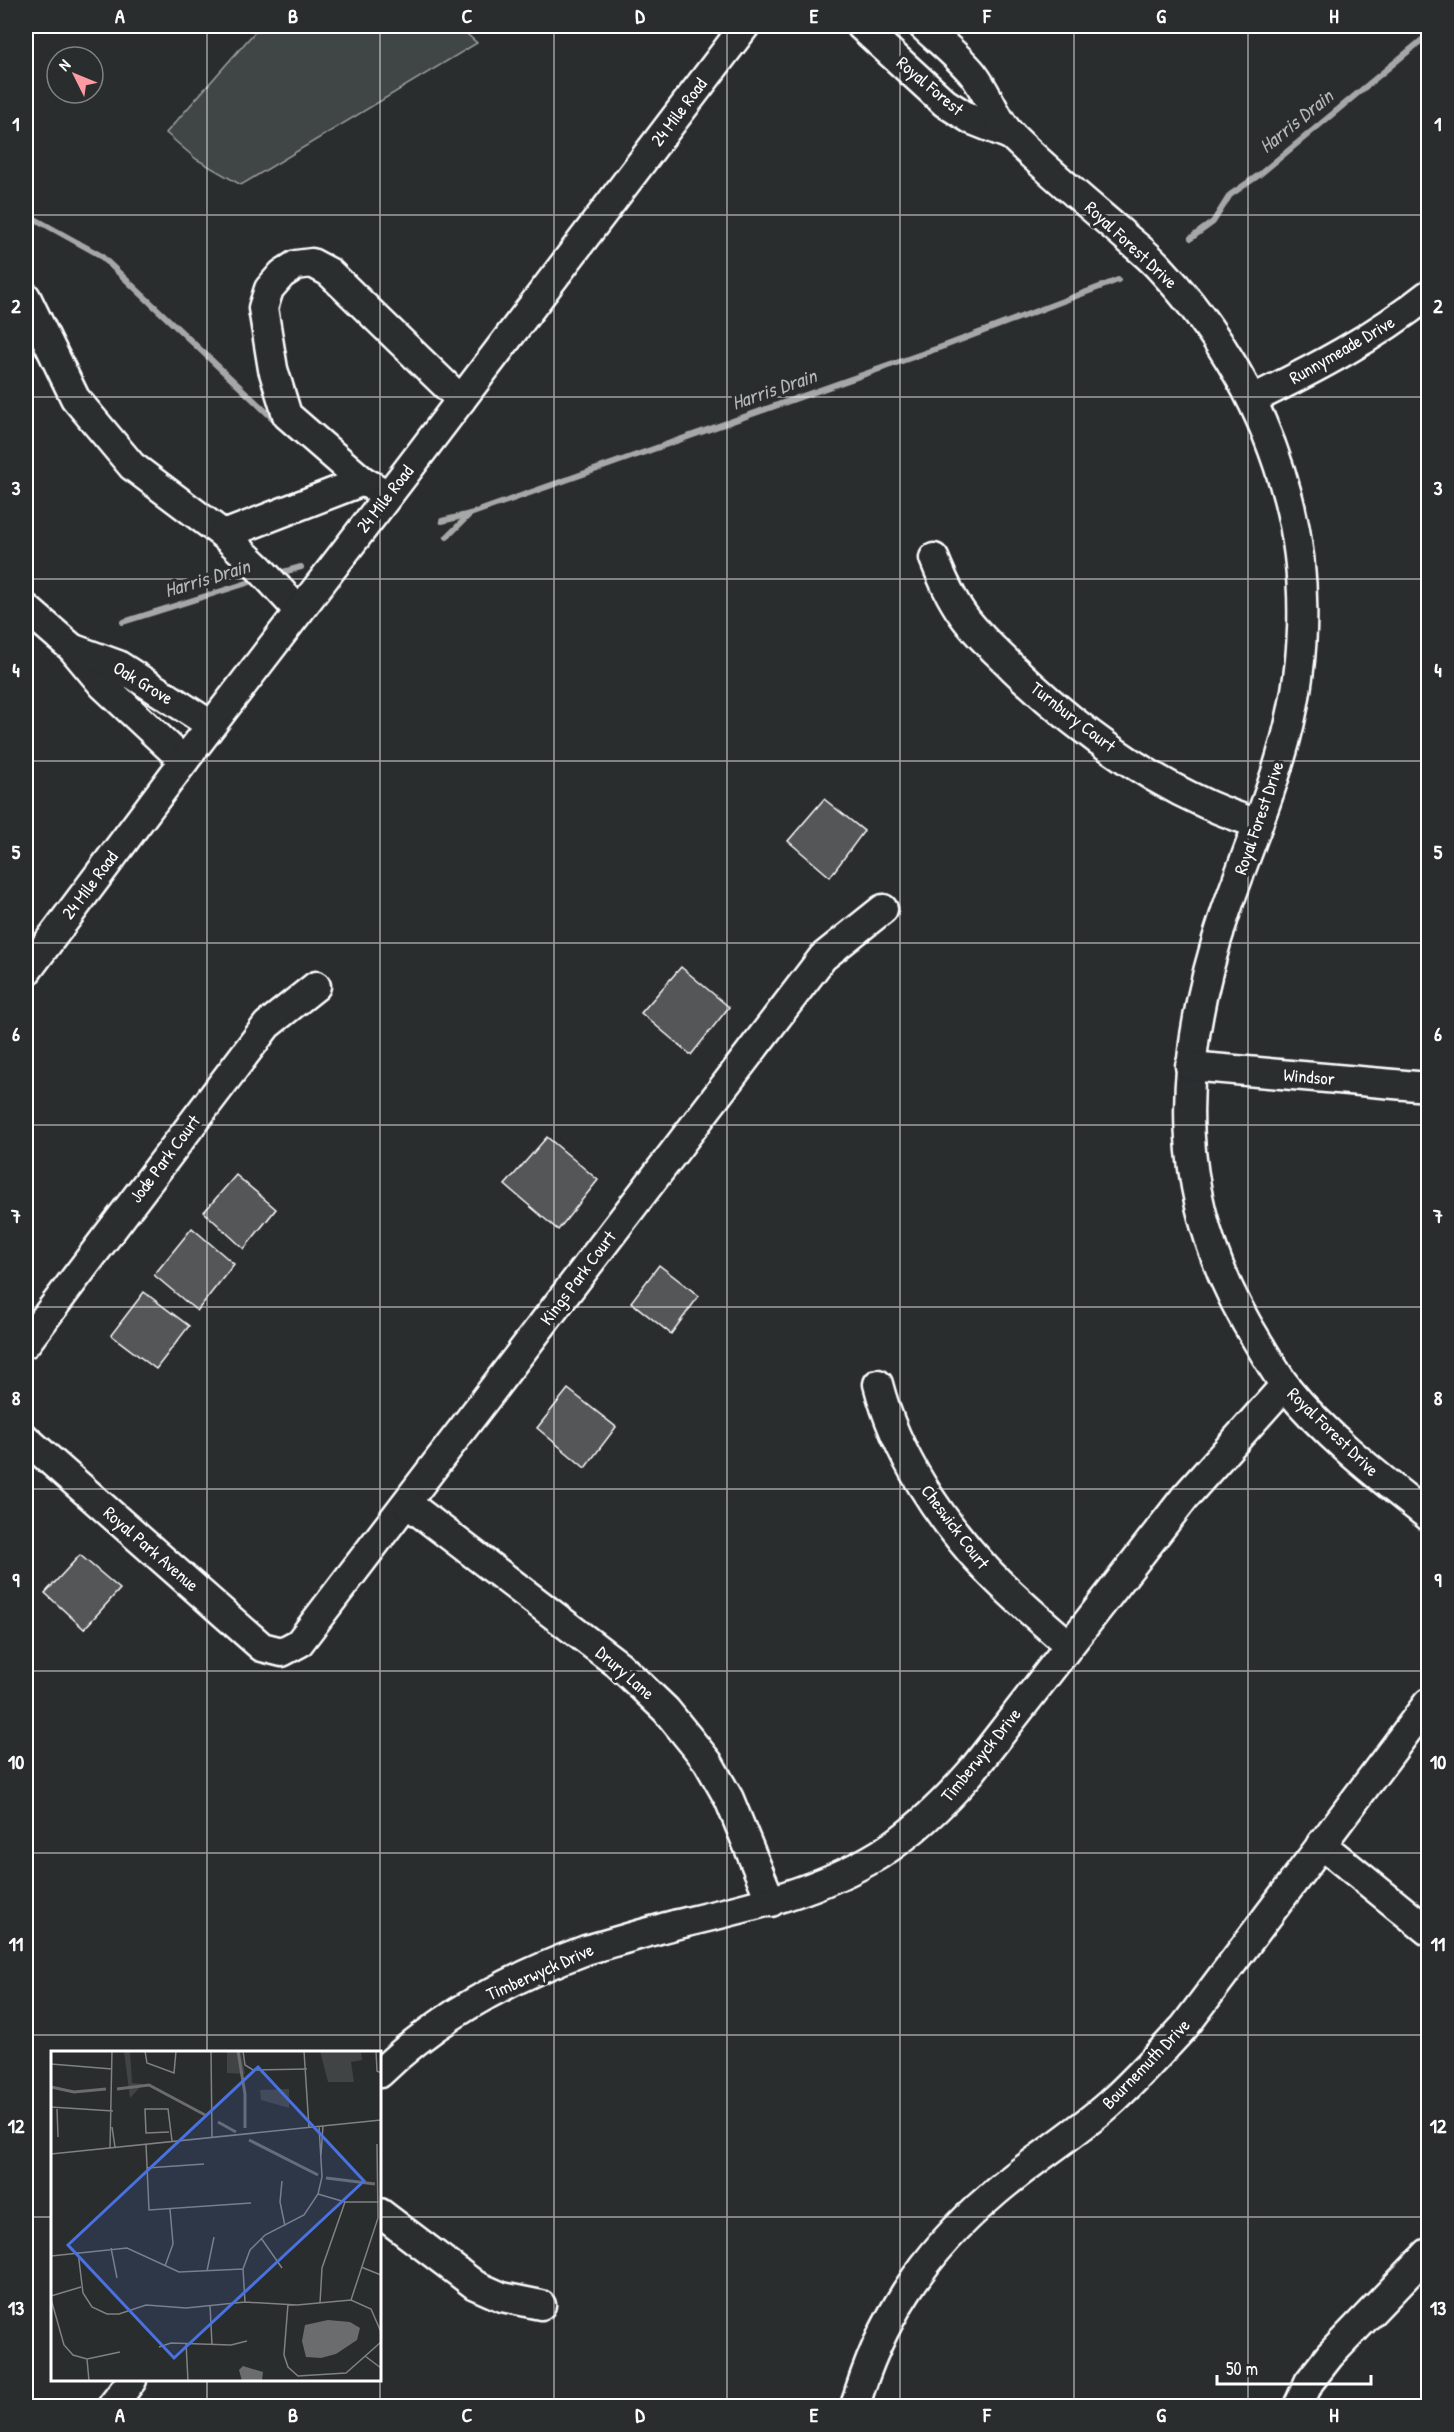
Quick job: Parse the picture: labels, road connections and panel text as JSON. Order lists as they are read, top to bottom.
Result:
{
  "streets": {
    "street": [
      "Royal Forest",
      "24 Mile Road",
      "Royal Forest Drive",
      "Runnymeade Drive",
      "Oak Grove",
      "Turnbury Court",
      "Windsor",
      "Jode Park Court",
      "Kings Park Court",
      "Cheswick Court",
      "Royal Park Avenue",
      "Drury Lane",
      "Timberwyck Drive",
      "Bournemuth Drive"
    ]
  },
  "crossings": [
    ["Royal Forest", "Royal Forest Drive"],
    ["24 Mile Road", "Oak Grove"],
    ["Royal Forest Drive", "Runnymeade Drive"],
    ["Royal Forest Drive", "Turnbury Court"],
    ["Royal Forest Drive", "Windsor"],
    ["Royal Forest Drive", "Timberwyck Drive"],
    ["Kings Park Court", "Royal Park Avenue"],
    ["Kings Park Court", "Drury Lane"],
    ["Cheswick Court", "Timberwyck Drive"],
    ["Drury Lane", "Timberwyck Drive"]
  ],
  "water": ["Harris Drain"],
  "scale_bar": "50 m",
  "north": "top left",
  "grid": {
    "columns": [
      "A",
      "B",
      "C",
      "D",
      "E",
      "F",
      "G",
      "H"
    ],
    "rows": [
      "1",
      "2",
      "3",
      "4",
      "5",
      "6",
      "7",
      "8",
      "9",
      "10",
      "11",
      "12",
      "13"
    ]
  }
}
